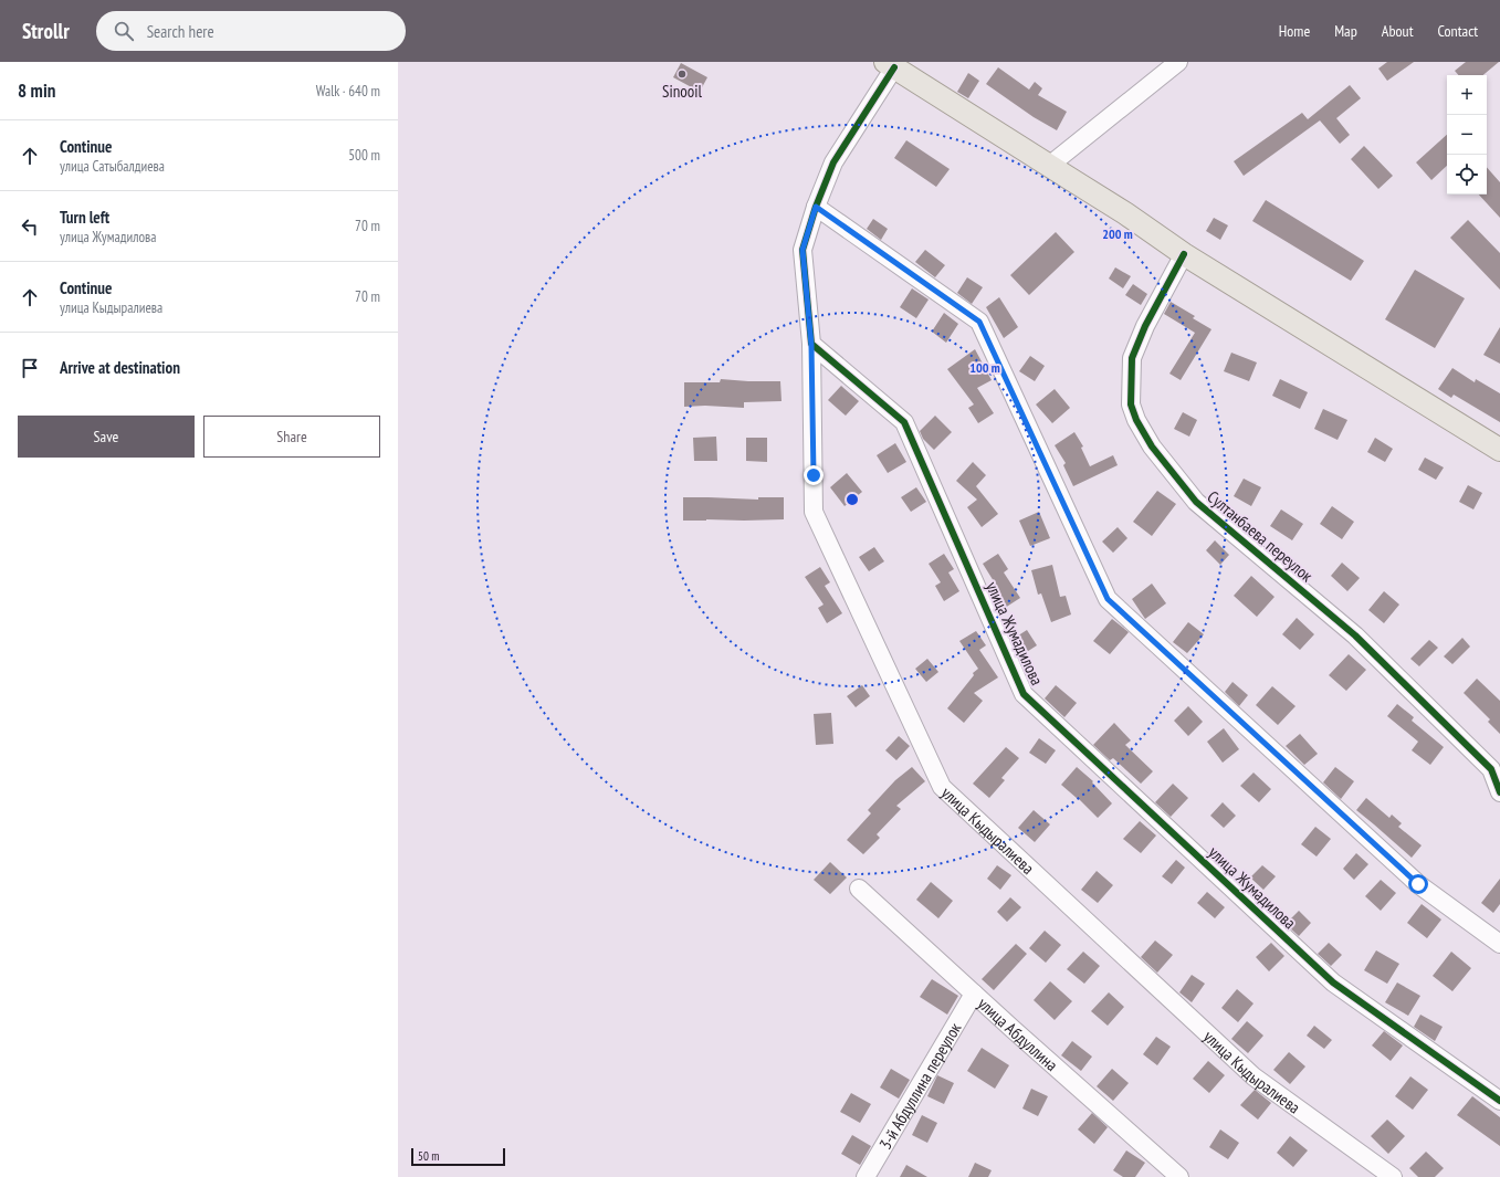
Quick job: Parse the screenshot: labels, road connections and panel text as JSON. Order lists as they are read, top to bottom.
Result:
{
  "streets": {
    "street": [
      "Султанбаева переулок",
      "улица Жумадилова",
      "улица Кыдыралиева",
      "улица Абдуллина",
      "3-й Абдуллина переулок"
    ]
  },
  "crossings": [
    ["улица Жумадилова", "улица Кыдыралиева"],
    ["улица Абдуллина", "3-й Абдуллина переулок"]
  ],
  "places": ["Sinooil"],
  "scale_bar": "50 m",
  "page": {
    "header": "Strollr",
    "search": "Search here",
    "nav": [
      "Home",
      "Map",
      "About",
      "Contact"
    ],
    "heading": ["8 min", "Walk · 640 m"],
    "map_buttons": ["+", "−"],
    "list": [
      ["Continue", "улица Сатыбалдиева", "500 m"],
      ["Turn left", "улица Жумадилова", "70 m"],
      ["Continue", "улица Кыдыралиева", "70 m"],
      "Arrive at destination"
    ],
    "buttons": ["Save", "Share"],
    "scale": "50 m"
  },
  "rings": ["200 m", "100 m"]
}
